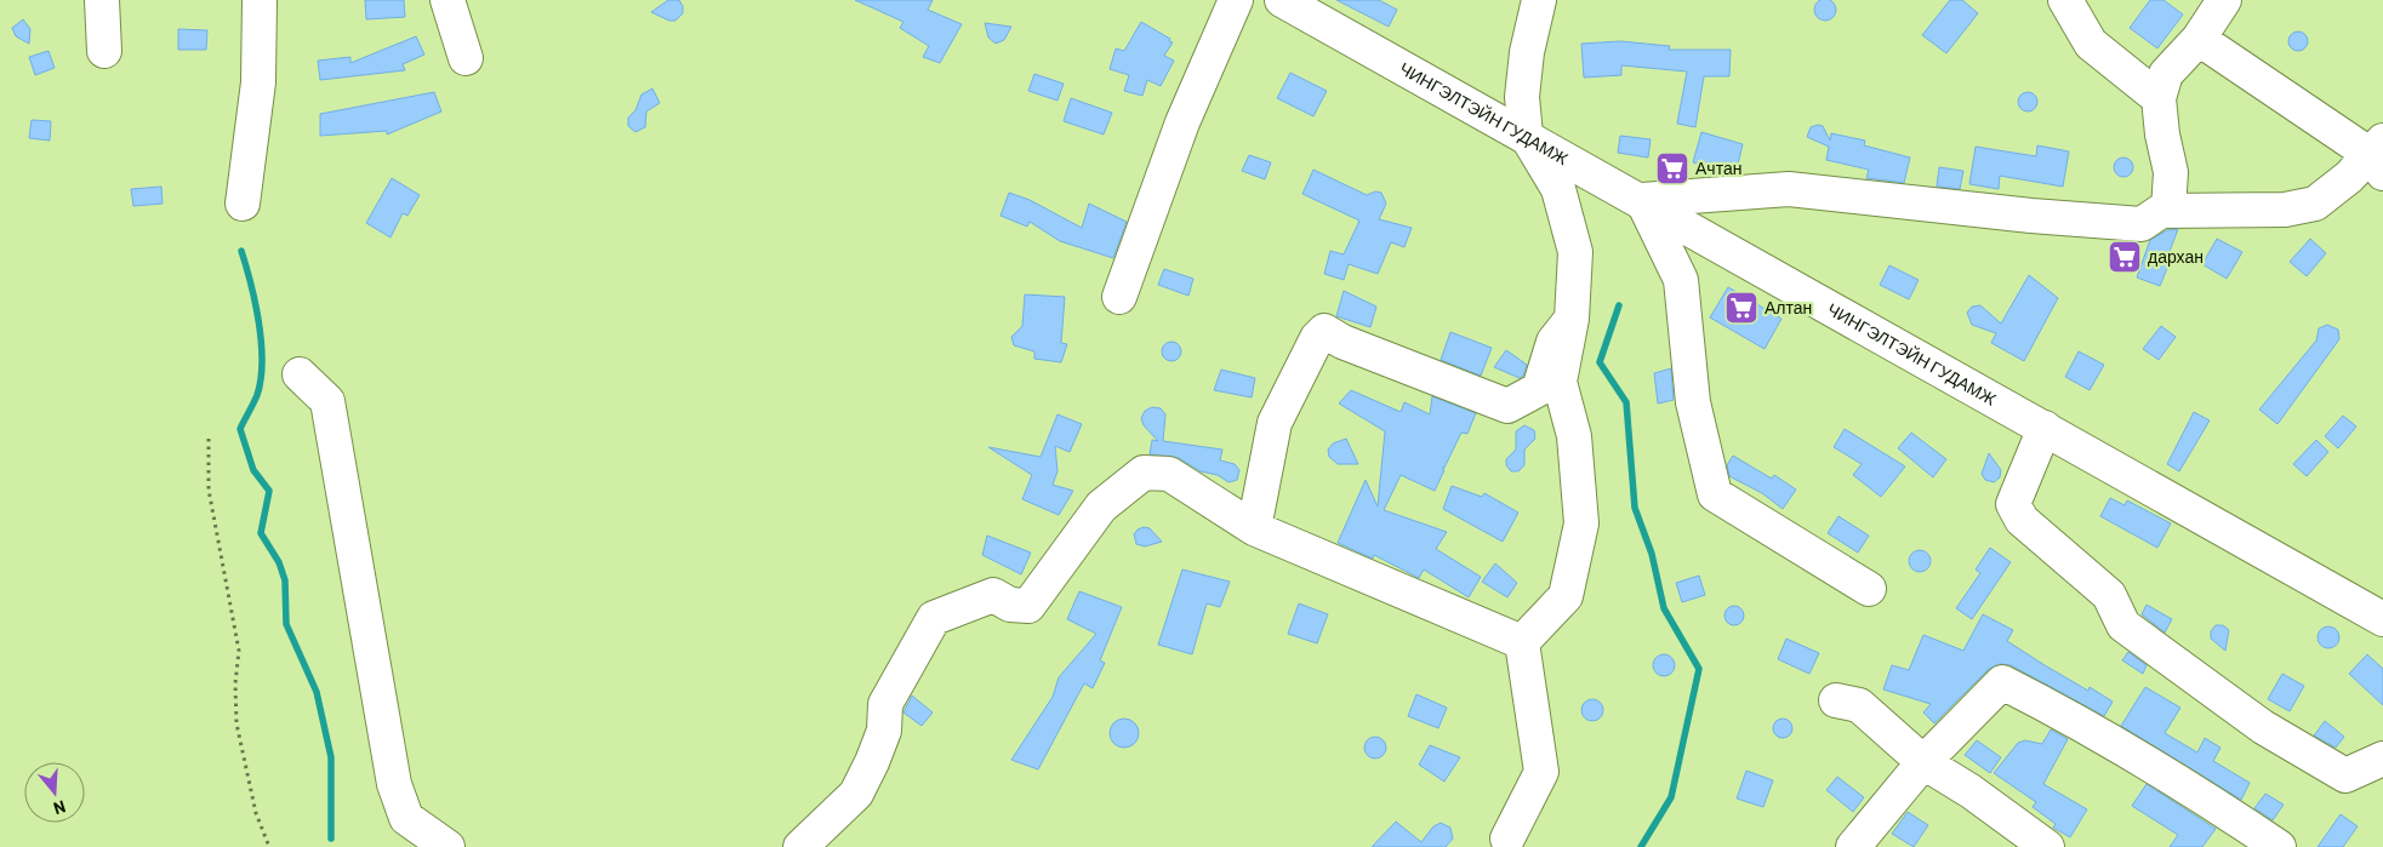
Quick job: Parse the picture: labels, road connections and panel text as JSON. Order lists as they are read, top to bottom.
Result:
{
  "streets": {
    "street": ["ЧИНГЭЛТЭЙН ГУДАМЖ"]
  },
  "places": {
    "supermarket": ["Ачтан", "дархан", "Алтан"]
  },
  "north": "bottom"
}
